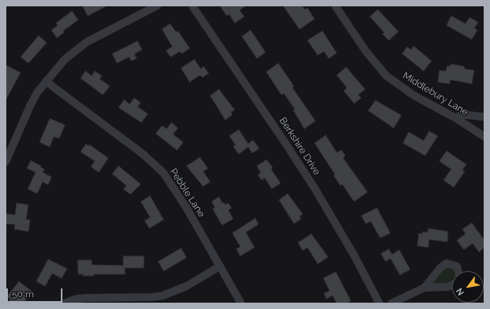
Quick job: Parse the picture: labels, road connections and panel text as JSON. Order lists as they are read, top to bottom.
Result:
{
  "streets": {
    "street": ["Middlebury Lane", "Berkshire Drive", "Pebble Lane"]
  },
  "scale_bar": "50 m",
  "north": "bottom left"
}
